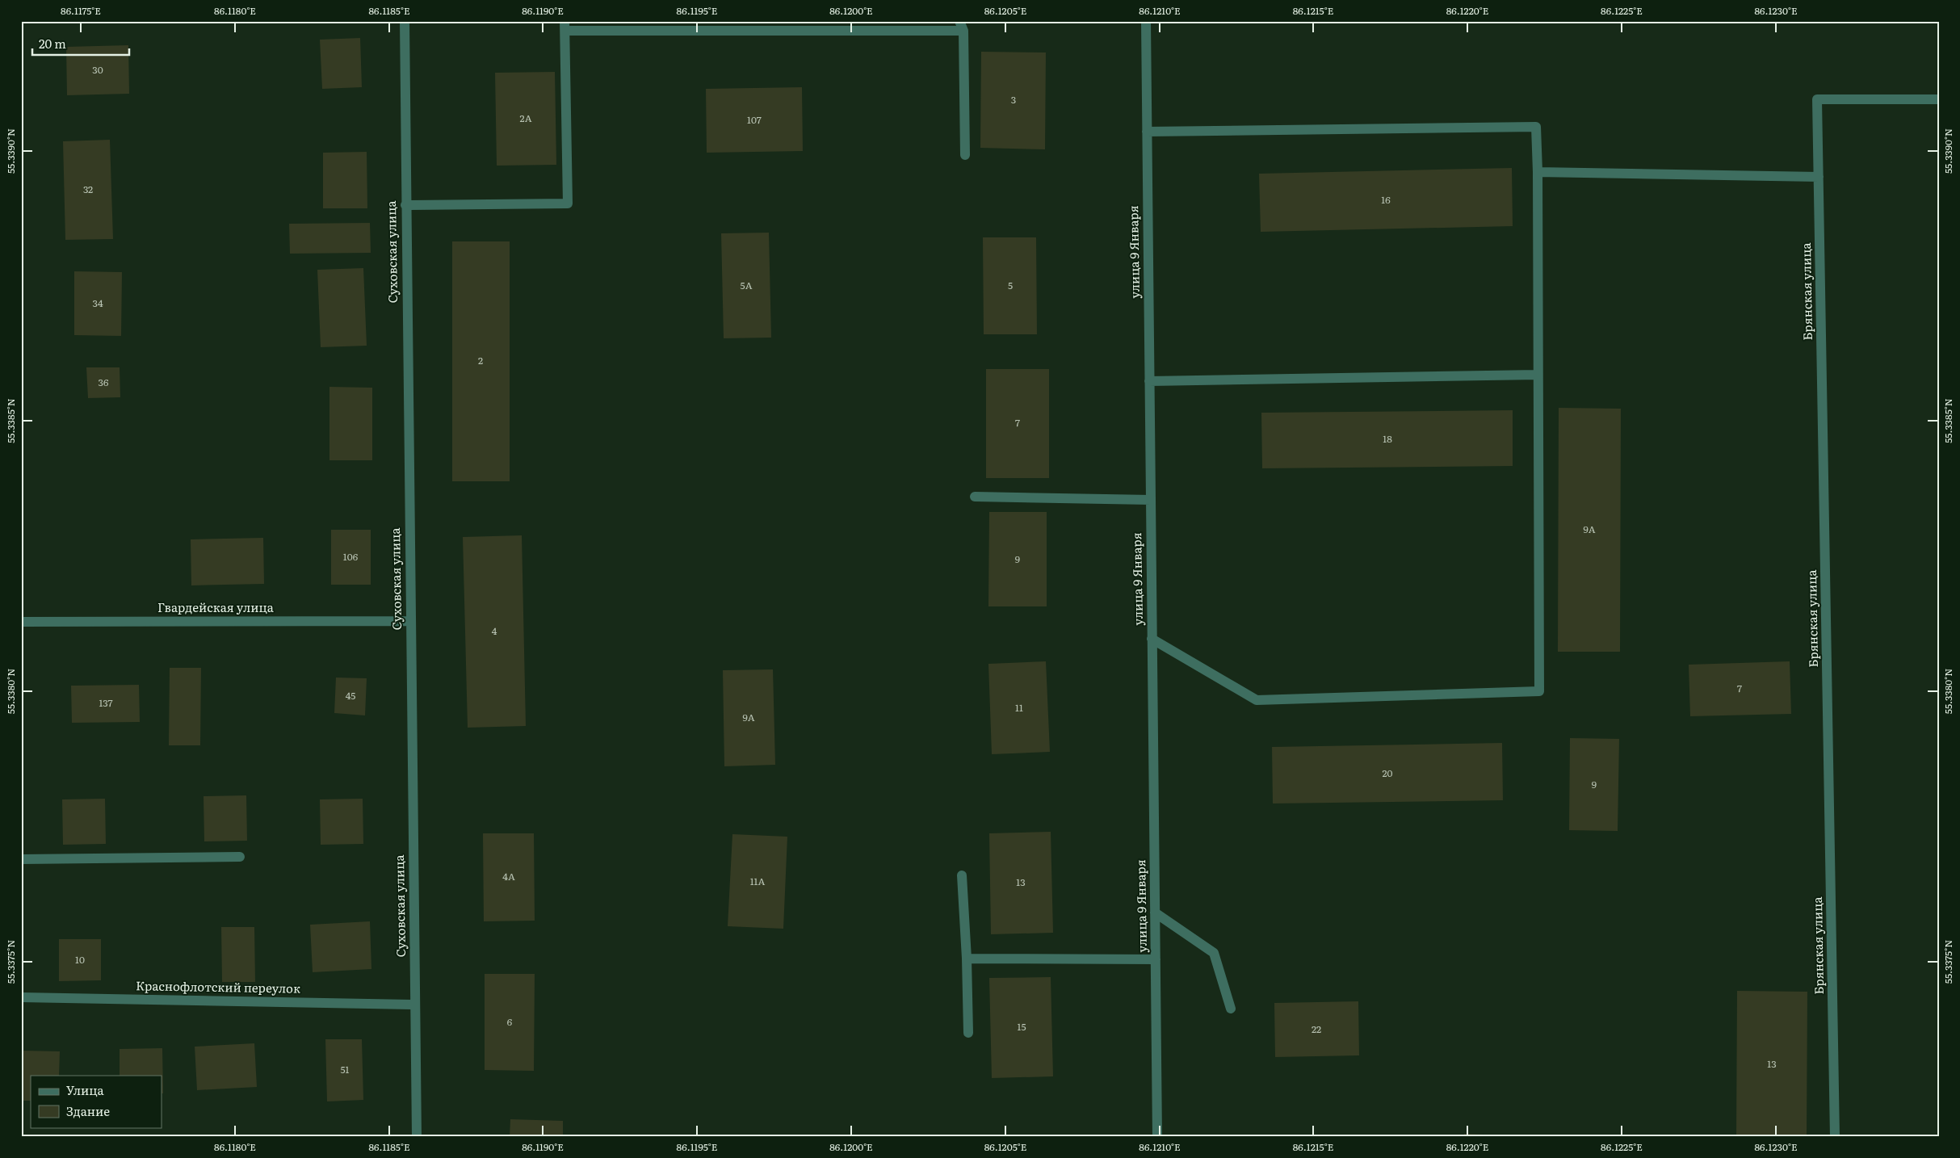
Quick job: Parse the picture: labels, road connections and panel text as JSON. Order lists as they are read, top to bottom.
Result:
{
  "streets": {
    "street": [
      "Суховская улица",
      "улица 9 Января",
      "Брянская улица",
      "Гвардейская улица",
      "Краснофлотский переулок"
    ]
  },
  "crossings": [
    ["Суховская улица", "Гвардейская улица"],
    ["Суховская улица", "Краснофлотский переулок"]
  ],
  "house_numbers": [
    "30",
    "3",
    "2А",
    "107",
    "32",
    "16",
    "5А",
    "5",
    "34",
    "2",
    "36",
    "7",
    "18",
    "9А",
    "106",
    "9",
    "4",
    "7",
    "45",
    "137",
    "11",
    "9А",
    "20",
    "9",
    "4А",
    "11А",
    "13",
    "10",
    "6",
    "15",
    "22",
    "13",
    "51"
  ],
  "legend": ["Улица", "Здание"],
  "scale_bar": "20 m",
  "coordinates": [
    "86.1175°E",
    "86.1180°E",
    "86.1185°E",
    "86.1190°E",
    "86.1195°E",
    "86.1200°E",
    "86.1205°E",
    "86.1210°E",
    "86.1215°E",
    "86.1220°E",
    "86.1225°E",
    "86.1230°E",
    "55.3390°N",
    "55.3385°N",
    "55.3380°N",
    "55.3375°N"
  ]
}
